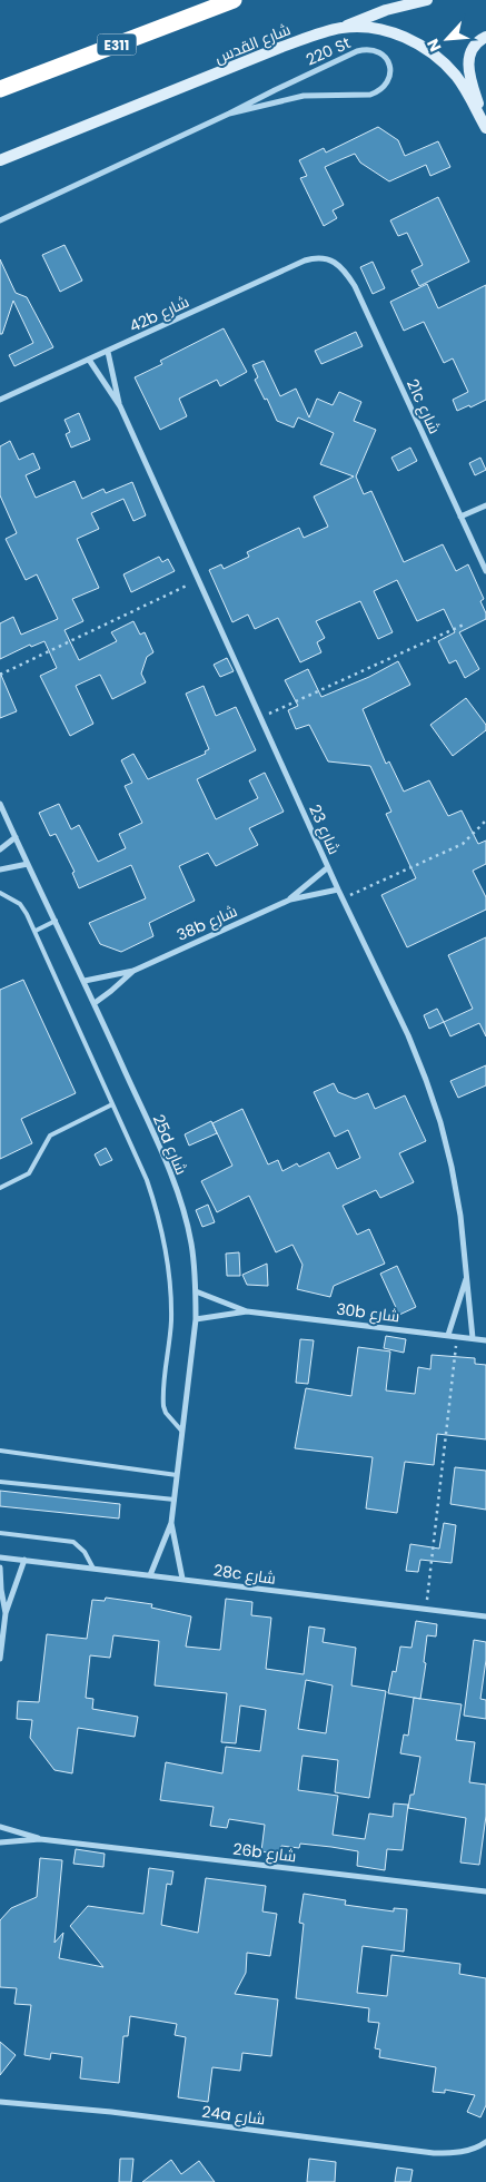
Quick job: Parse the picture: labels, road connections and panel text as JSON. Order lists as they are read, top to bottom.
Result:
{
  "streets": {
    "highway": ["E311"],
    "main road": ["شارع القدس"],
    "street": [
      "220 St",
      "42b شارع",
      "21c شارع",
      "شارع 23",
      "38b شارع",
      "25d شارع",
      "30b شارع",
      "28c شارع",
      "26b شارع",
      "24a شارع"
    ]
  },
  "crossings": [
    ["42b شارع", "21c شارع"],
    ["42b شارع", "شارع 23"],
    ["شارع 23", "38b شارع"],
    ["شارع 23", "30b شارع"],
    ["38b شارع", "25d شارع"],
    ["25d شارع", "30b شارع"],
    ["25d شارع", "28c شارع"]
  ],
  "north": "bottom left"
}
